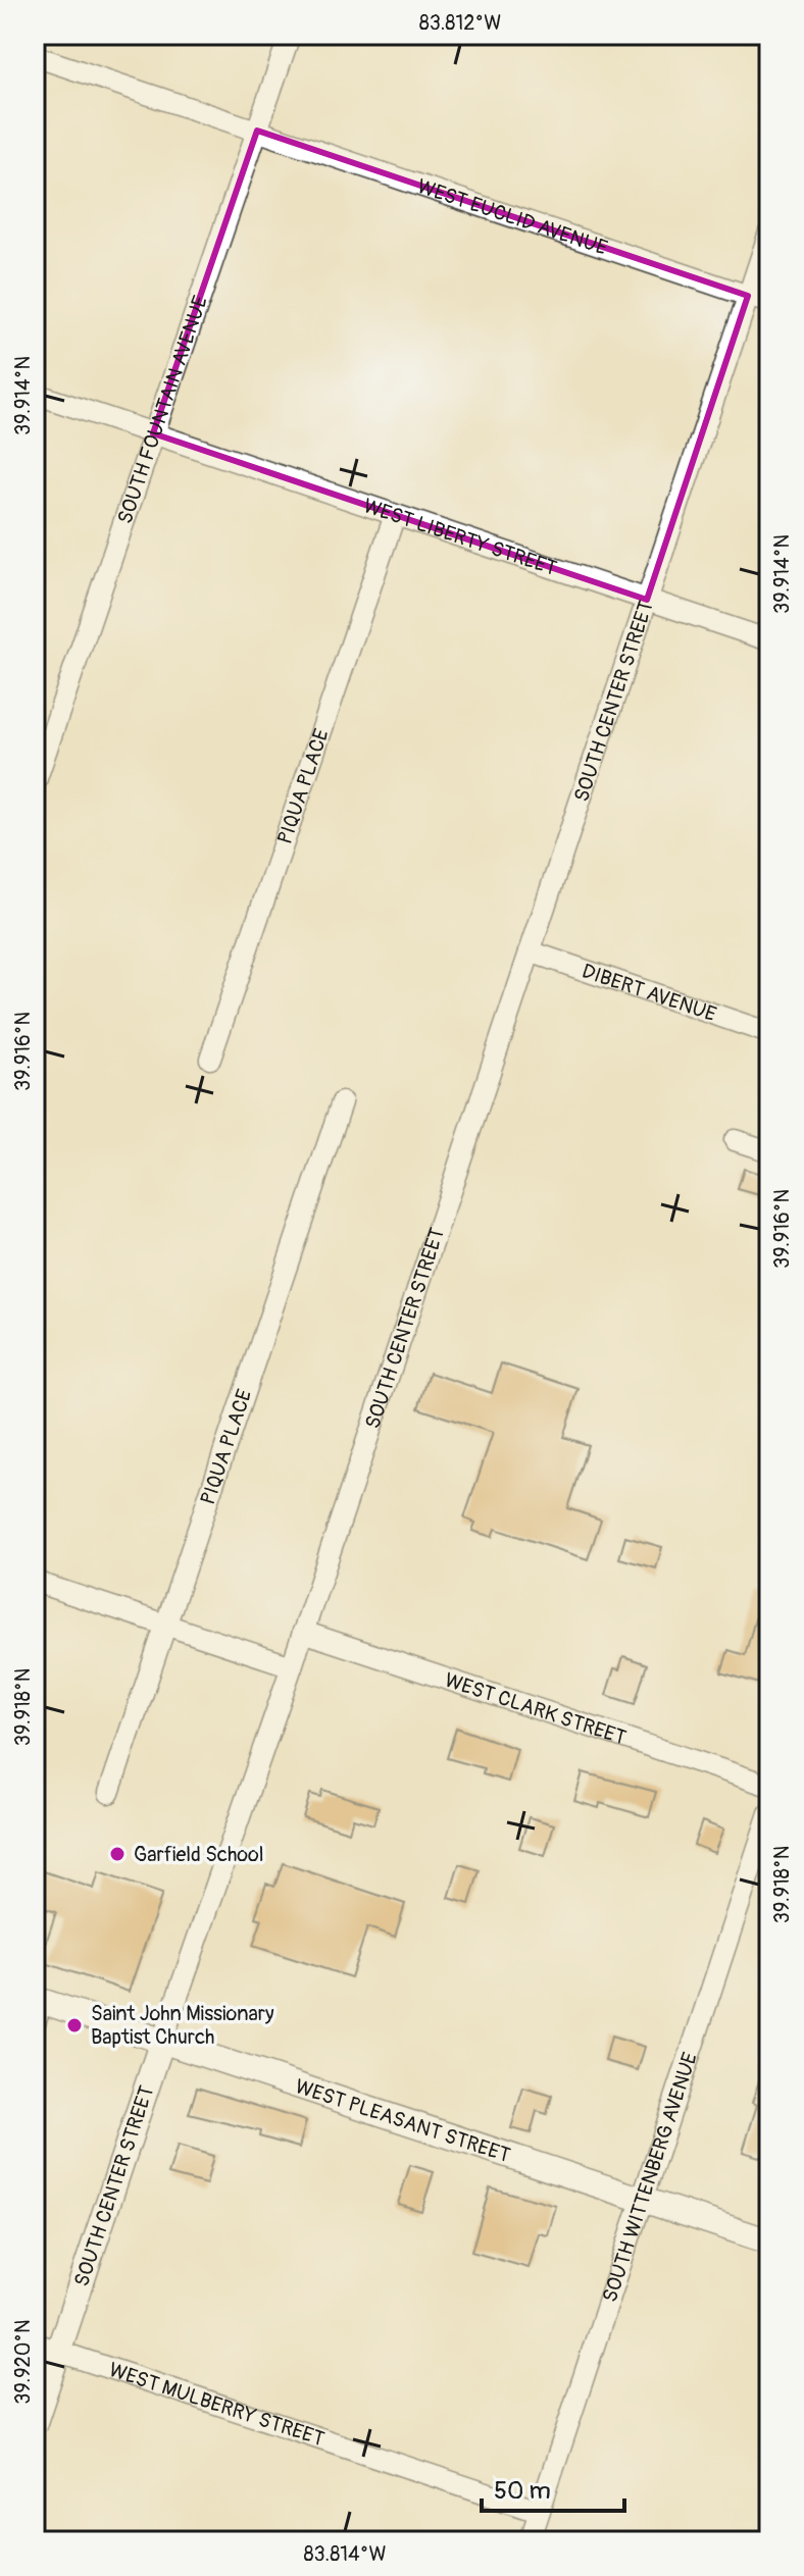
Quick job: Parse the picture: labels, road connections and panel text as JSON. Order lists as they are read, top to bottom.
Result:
{
  "streets": {
    "street": [
      "WEST EUCLID AVENUE",
      "SOUTH FOUNTAIN AVENUE",
      "WEST LIBERTY STREET",
      "SOUTH CENTER STREET",
      "PIQUA PLACE",
      "DIBERT AVENUE",
      "WEST CLARK STREET",
      "WEST PLEASANT STREET",
      "SOUTH WITTENBERG AVENUE",
      "WEST MULBERRY STREET"
    ]
  },
  "crossings": [
    ["WEST EUCLID AVENUE", "SOUTH FOUNTAIN AVENUE"],
    ["WEST EUCLID AVENUE", "SOUTH CENTER STREET"],
    ["SOUTH FOUNTAIN AVENUE", "WEST LIBERTY STREET"],
    ["WEST LIBERTY STREET", "SOUTH CENTER STREET"],
    ["WEST LIBERTY STREET", "PIQUA PLACE"],
    ["SOUTH CENTER STREET", "DIBERT AVENUE"],
    ["SOUTH CENTER STREET", "WEST CLARK STREET"],
    ["SOUTH CENTER STREET", "WEST PLEASANT STREET"],
    ["SOUTH CENTER STREET", "WEST MULBERRY STREET"],
    ["WEST PLEASANT STREET", "SOUTH WITTENBERG AVENUE"],
    ["SOUTH WITTENBERG AVENUE", "WEST MULBERRY STREET"]
  ],
  "places": ["Garfield School", "Saint John Missionary Baptist Church"],
  "scale_bar": "50 m",
  "coordinates": [
    "83.812°W",
    "39.914°N",
    "39.916°N",
    "39.918°N",
    "39.920°N",
    "83.814°W"
  ]
}
